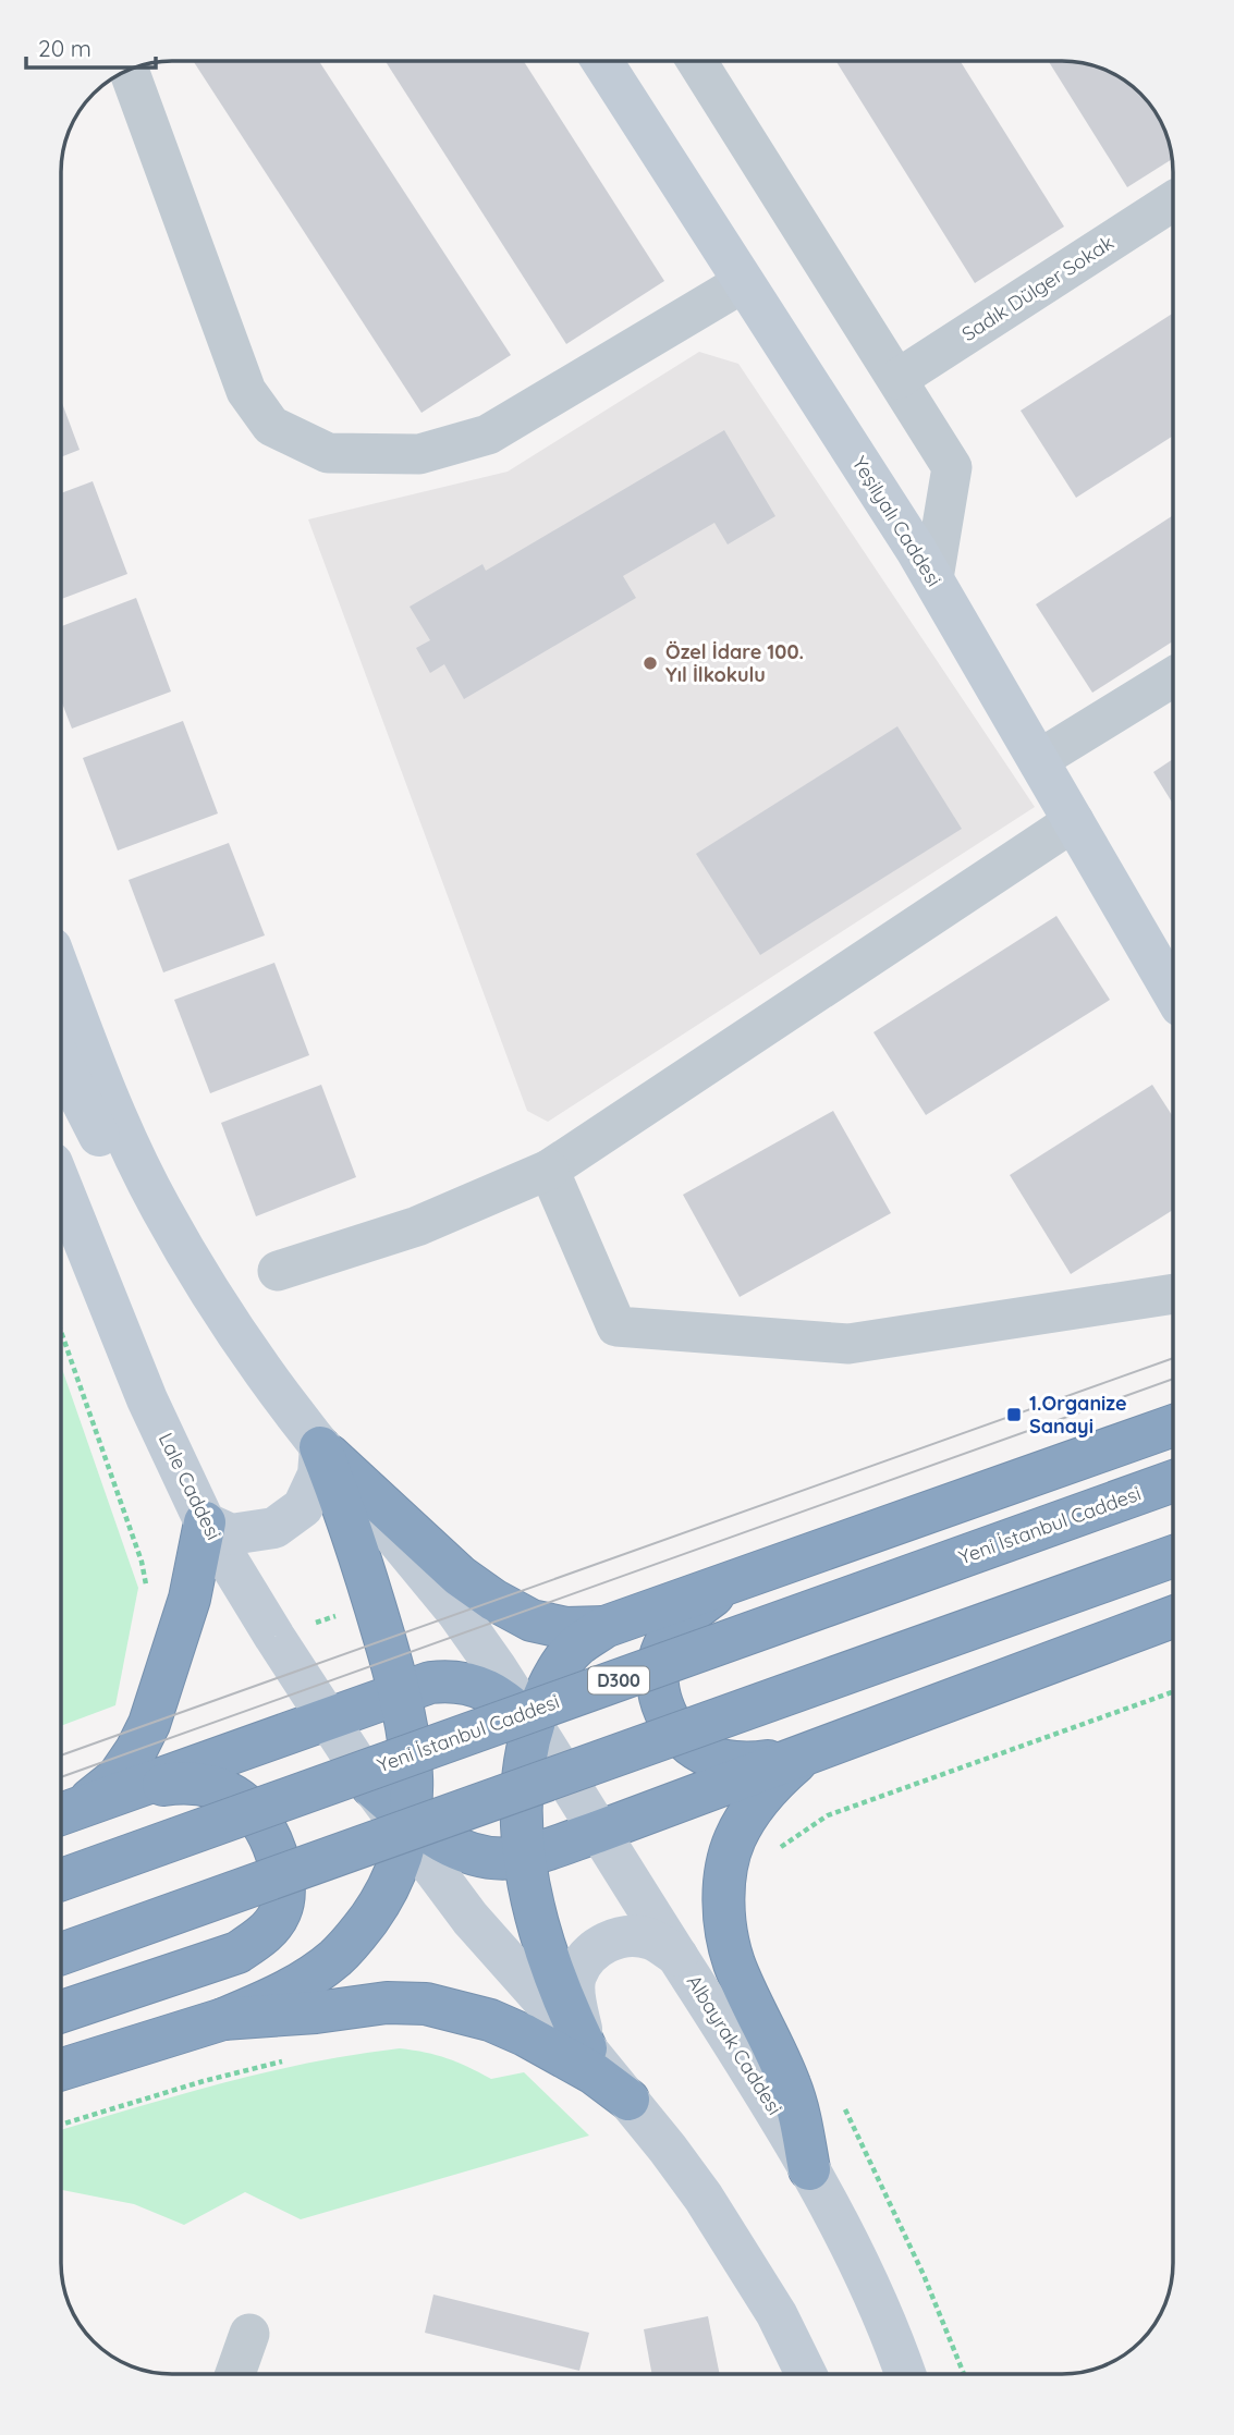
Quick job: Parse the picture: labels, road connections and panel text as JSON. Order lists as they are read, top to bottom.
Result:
{
  "streets": {
    "highway": ["Yeni İstanbul Caddesi", "D300"],
    "main road": ["Yeşilyalı Caddesi", "Lale Caddesi", "Albayrak Caddesi"],
    "street": ["Sadık Dülger Sokak"]
  },
  "places": {
    "other": ["Özel İdare 100. Yıl İlkokulu"],
    "transit": ["1.Organize Sanayi"]
  },
  "scale_bar": "20 m"
}
